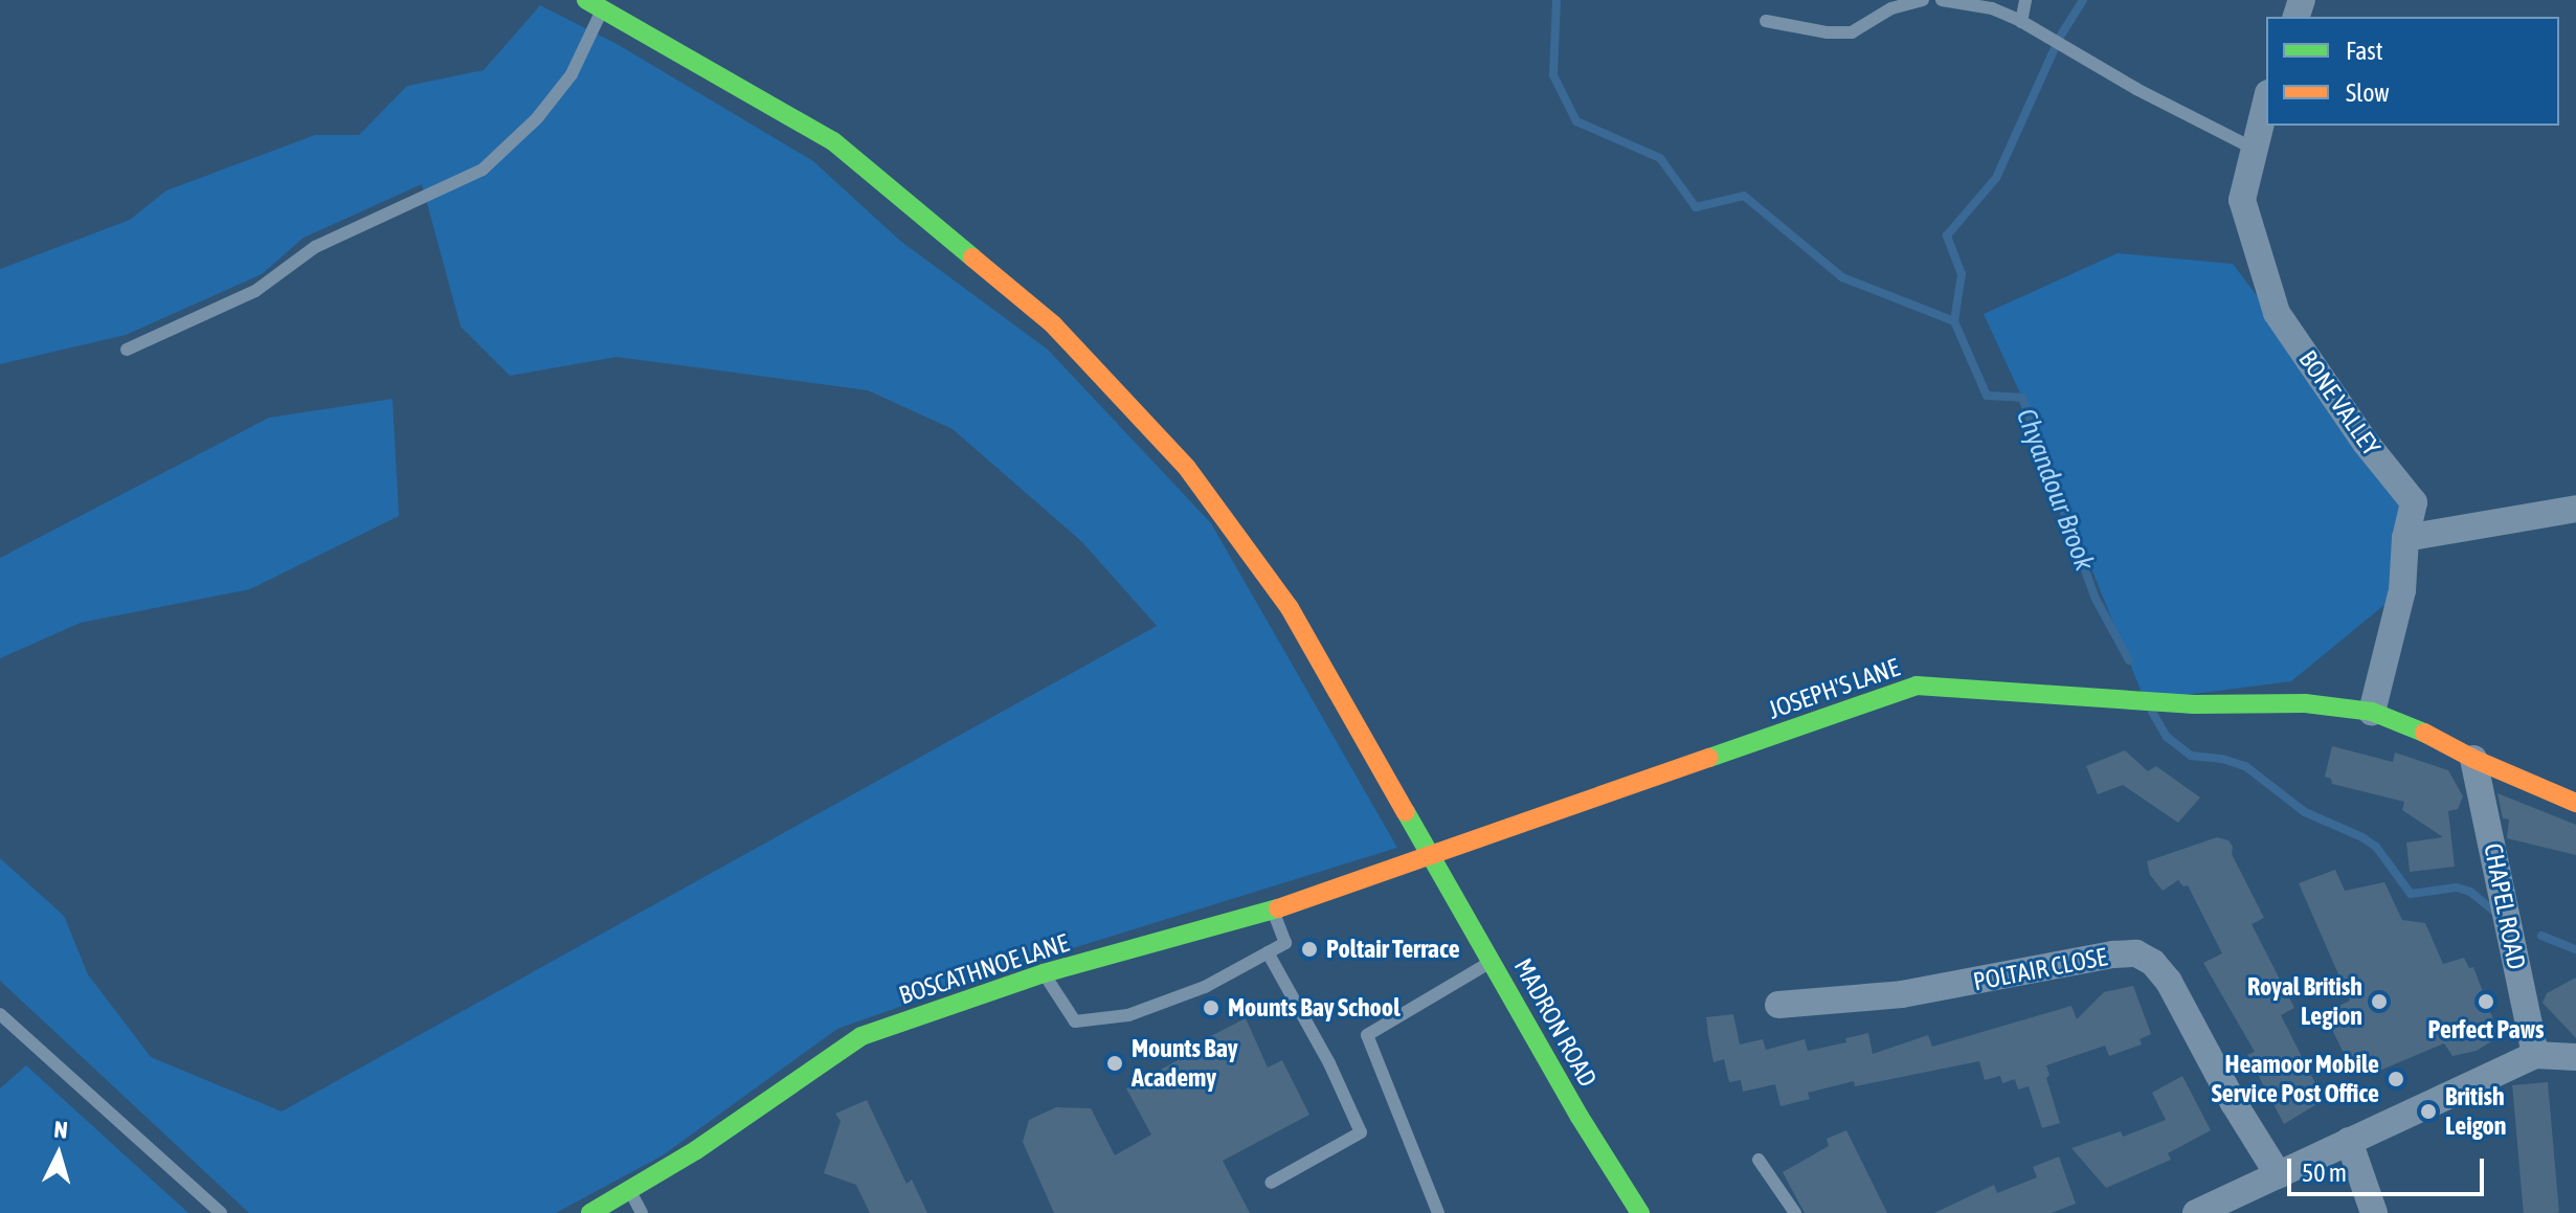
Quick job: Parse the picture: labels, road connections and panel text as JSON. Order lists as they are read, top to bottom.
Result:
{
  "streets": {
    "street": [
      "BONE VALLEY",
      "JOSEPH'S LANE",
      "CHAPEL ROAD",
      "BOSCATHNOE LANE",
      "POLTAIR CLOSE",
      "MADRON ROAD"
    ]
  },
  "crossings": [
    ["BONE VALLEY", "JOSEPH'S LANE"],
    ["JOSEPH'S LANE", "CHAPEL ROAD"],
    ["JOSEPH'S LANE", "BOSCATHNOE LANE"],
    ["JOSEPH'S LANE", "MADRON ROAD"],
    ["BOSCATHNOE LANE", "MADRON ROAD"]
  ],
  "water": ["Chyandour Brook"],
  "places": [
    "Poltair Terrace",
    "Royal British Legion",
    "Perfect Paws",
    "Mounts Bay School",
    "Mounts Bay Academy",
    "Heamoor Mobile Service Post Office",
    "British Leigon"
  ],
  "legend": ["Fast", "Slow"],
  "scale_bar": "50 m",
  "north": "top"
}
